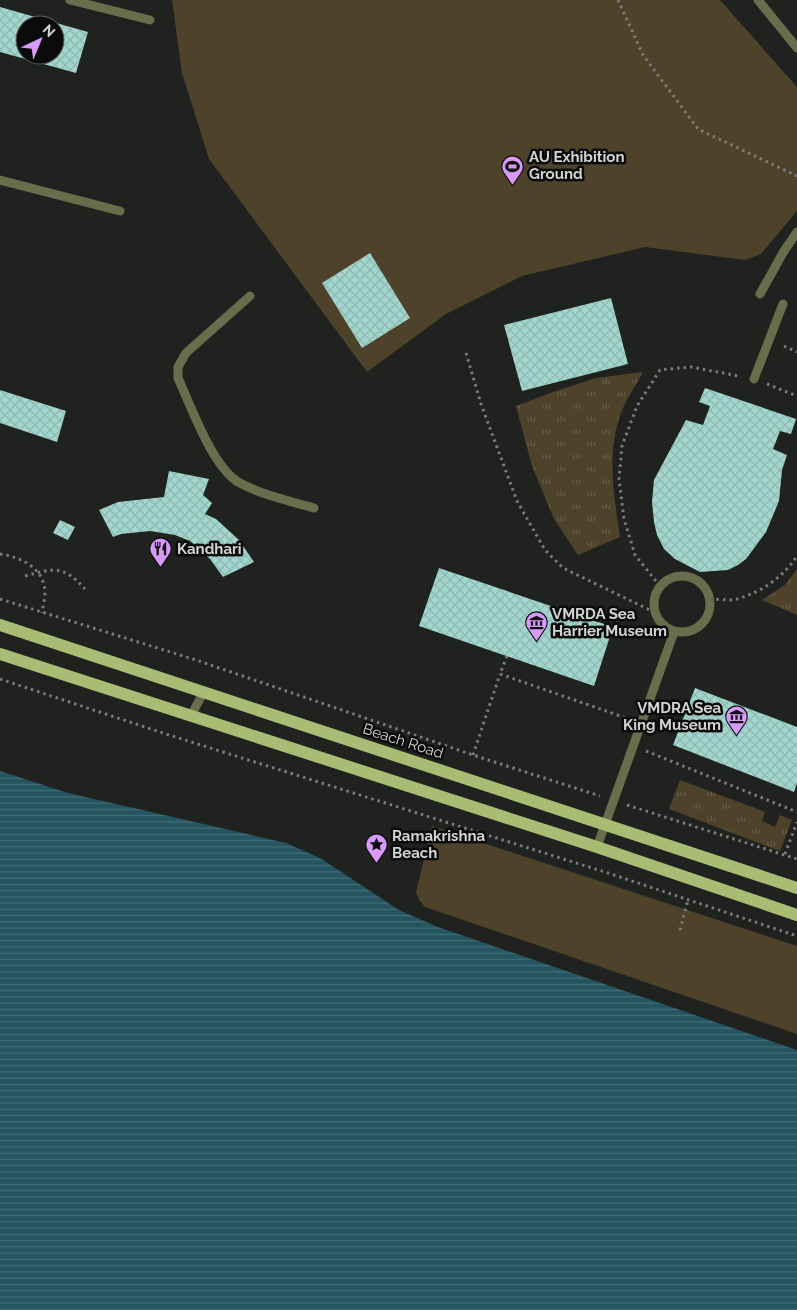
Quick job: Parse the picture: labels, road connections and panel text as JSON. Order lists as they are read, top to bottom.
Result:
{
  "streets": {
    "main road": ["Beach Road"]
  },
  "places": {
    "sports": ["AU Exhibition Ground"],
    "restaurant": ["Kandhari"],
    "museum": ["VMRDA Sea Harrier Museum", "VMDRA Sea King Museum"],
    "place": ["Ramakrishna Beach"]
  },
  "north": "top right"
}
